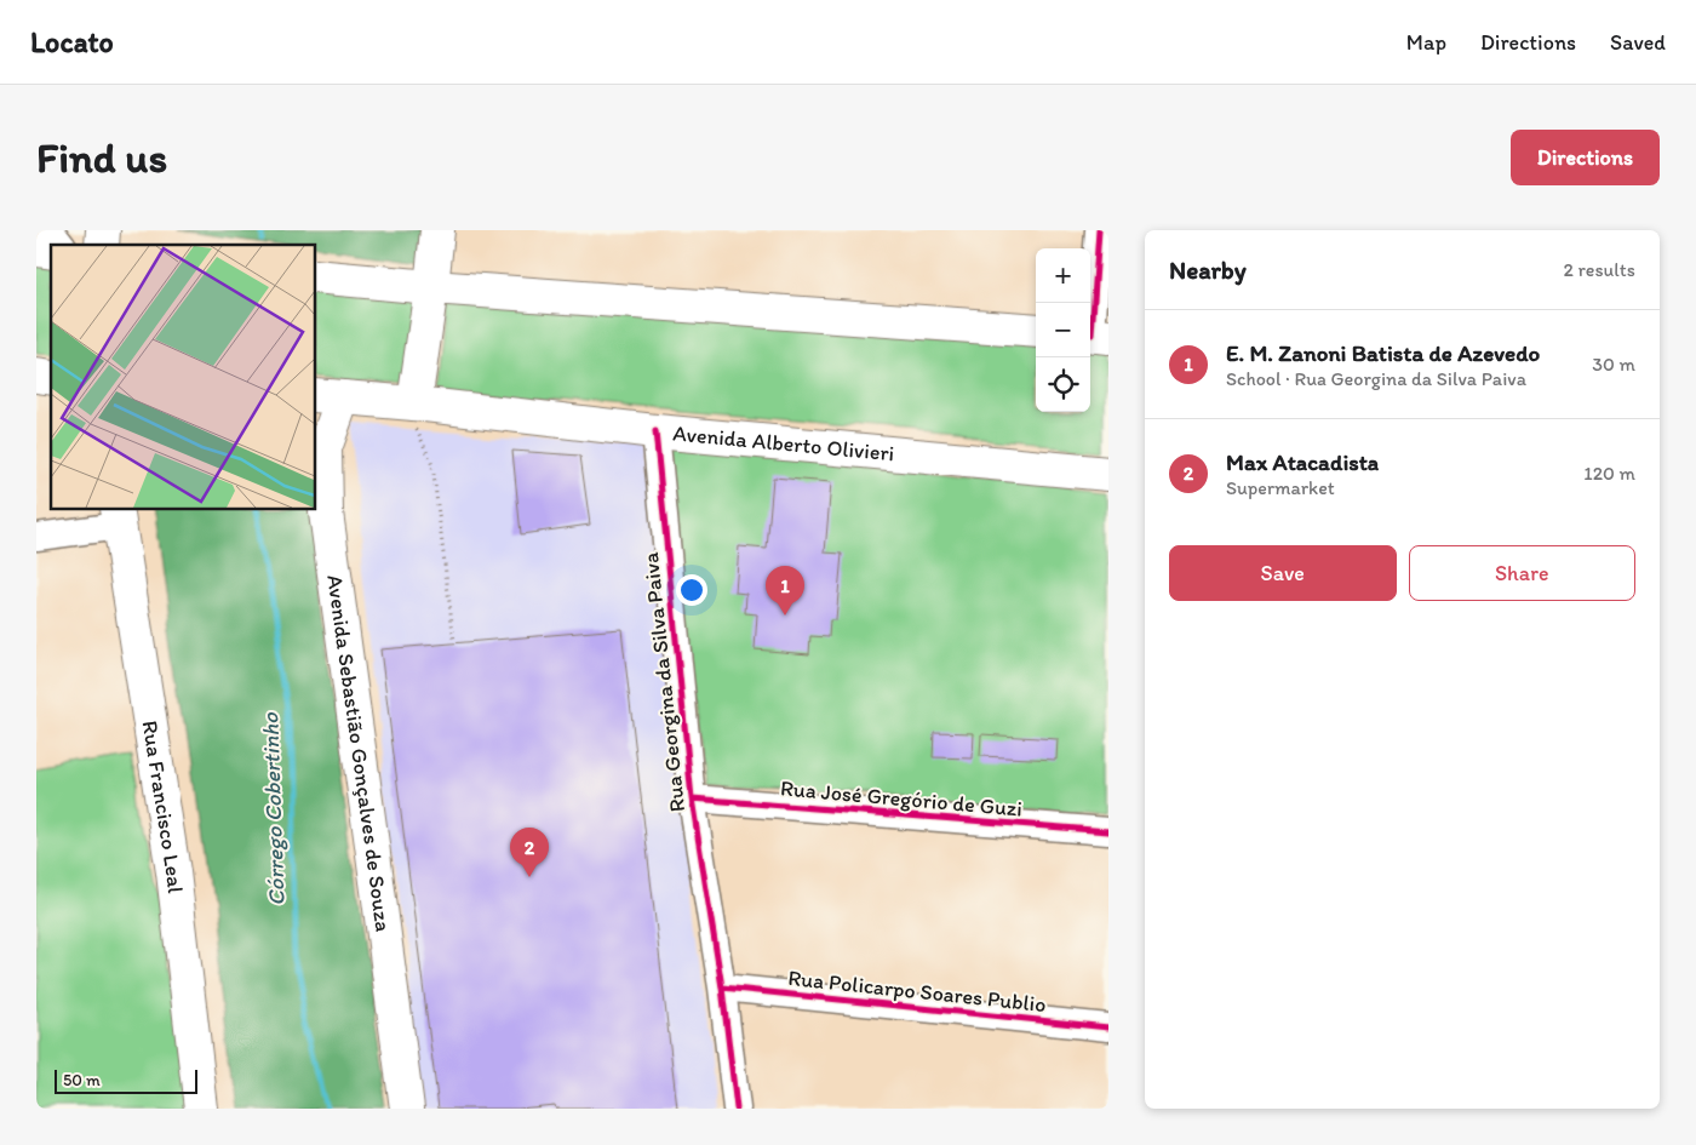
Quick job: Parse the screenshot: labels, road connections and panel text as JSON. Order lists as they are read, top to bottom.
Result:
{
  "streets": {
    "main road": ["Avenida Alberto Olivieri", "Avenida Sebastião Gonçalves de Souza", "Rua Francisco Leal"],
    "street": ["Rua Georgina da Silva Paiva", "Rua José Gregório de Guzi", "Rua Policarpo Soares Publio"]
  },
  "crossings": [
    ["Avenida Alberto Olivieri", "Rua Georgina da Silva Paiva"],
    ["Avenida Alberto Olivieri", "Avenida Sebastião Gonçalves de Souza"],
    ["Rua Georgina da Silva Paiva", "Rua José Gregório de Guzi"],
    ["Rua Georgina da Silva Paiva", "Rua Policarpo Soares Publio"]
  ],
  "water": ["Córrego Cobertinho"],
  "scale_bar": "50 m",
  "page": {
    "header": "Locato",
    "nav": ["Map", "Directions", "Saved"],
    "buttons": [
      "Directions",
      ["Save", "Share"]
    ],
    "title": "Find us",
    "heading": ["Nearby", "2 results"],
    "map_buttons": ["+", "−"],
    "list": [
      {
        "mark": "1",
        "name": "E. M. Zanoni Batista de Azevedo",
        "note": "School · Rua Georgina da Silva Paiva",
        "value": "30 m"
      },
      {
        "mark": "2",
        "name": "Max Atacadista",
        "note": "Supermarket",
        "value": "120 m"
      }
    ],
    "pins": ["1", "2"],
    "scale": "50 m"
  }
}
